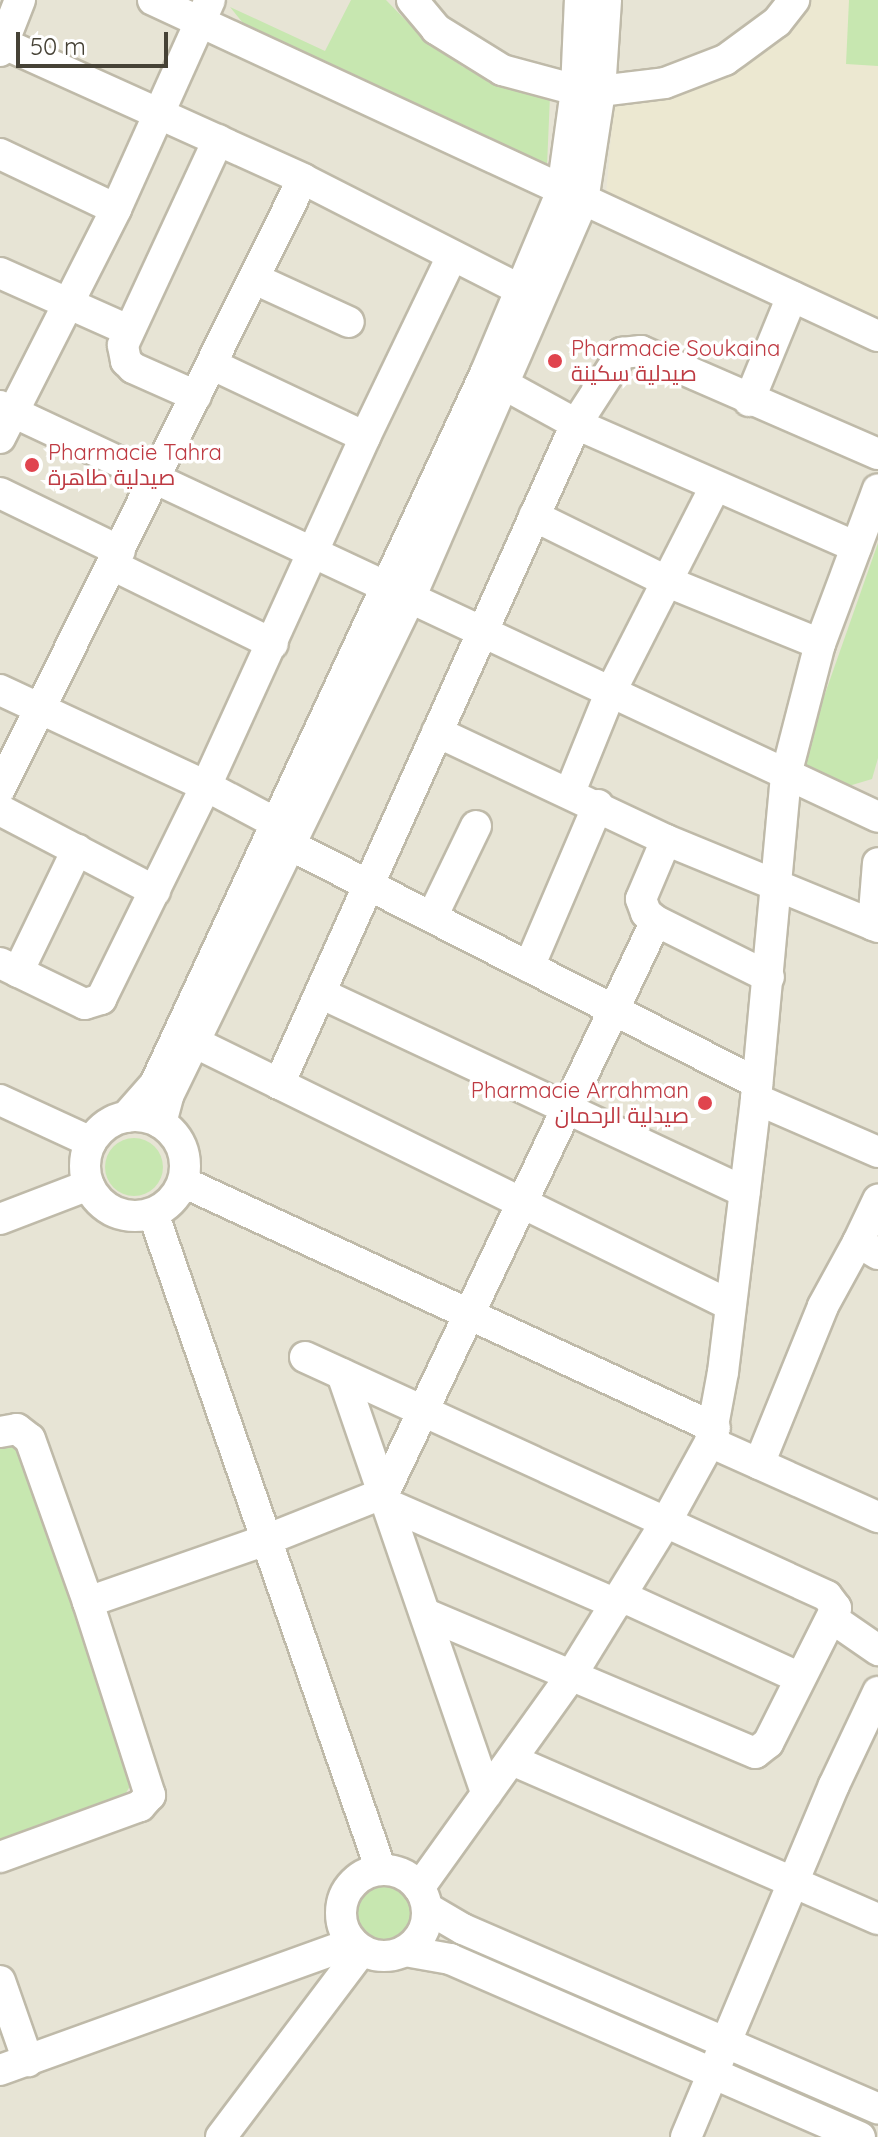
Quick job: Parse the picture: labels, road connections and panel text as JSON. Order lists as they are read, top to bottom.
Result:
{
  "places": ["Pharmacie Soukaina صيدلية سكينة", "Pharmacie Tahra صيدلية طاهرة", "Pharmacie Arrahman صيدلية الرحمان"],
  "scale_bar": "50 m"
}
